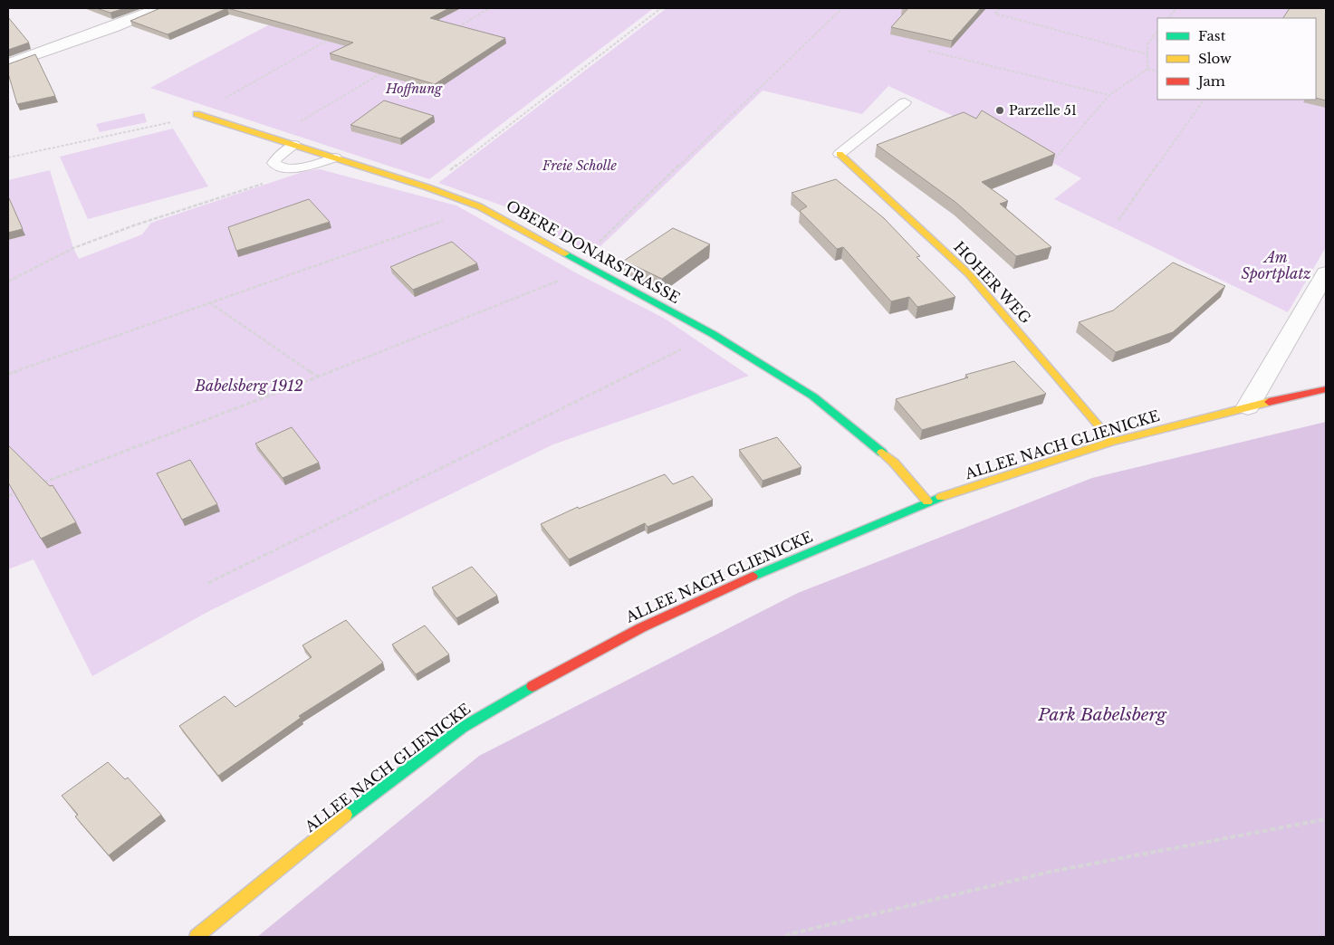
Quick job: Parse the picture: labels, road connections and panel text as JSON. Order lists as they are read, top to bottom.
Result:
{
  "streets": {
    "street": ["OBERE DONARSTRASSE", "HOHER WEG", "ALLEE NACH GLIENICKE"]
  },
  "crossings": [
    ["OBERE DONARSTRASSE", "ALLEE NACH GLIENICKE"],
    ["HOHER WEG", "ALLEE NACH GLIENICKE"]
  ],
  "parks": [
    "Hoffnung",
    "Freie Scholle",
    "Am Sportplatz",
    "Babelsberg 1912",
    "Park Babelsberg"
  ],
  "places": ["Parzelle 51"],
  "legend": ["Fast", "Slow", "Jam"]
}
